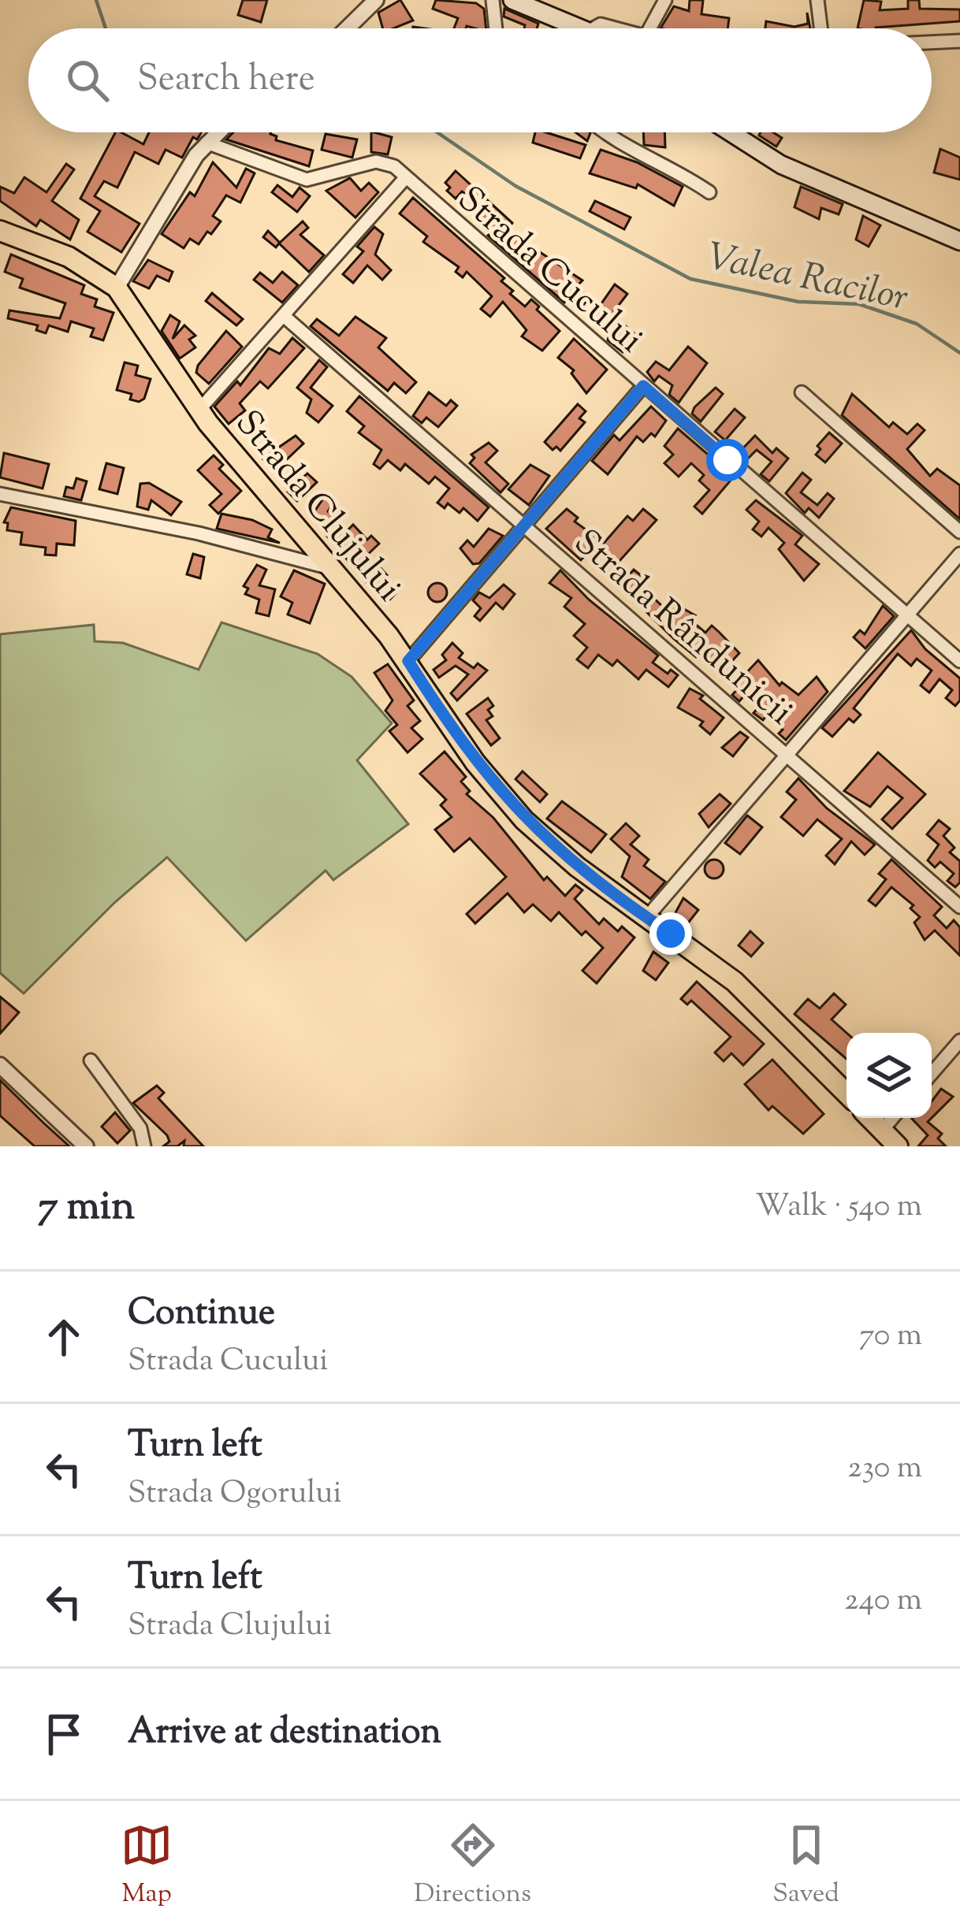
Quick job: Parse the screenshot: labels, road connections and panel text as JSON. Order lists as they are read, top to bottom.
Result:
{
  "streets": {
    "main road": ["Strada Clujului"],
    "street": ["Strada Cucului", "Strada Rândunicii"]
  },
  "water": ["Valea Racilor"],
  "page": {
    "search": "Search here",
    "heading": ["7 min", "Walk · 540 m"],
    "list": [
      ["Continue", "Strada Cucului", "70 m"],
      ["Turn left", "Strada Ogorului", "230 m"],
      ["Turn left", "Strada Clujului", "240 m"],
      "Arrive at destination"
    ],
    "nav": ["Map", "Directions", "Saved"]
  }
}
